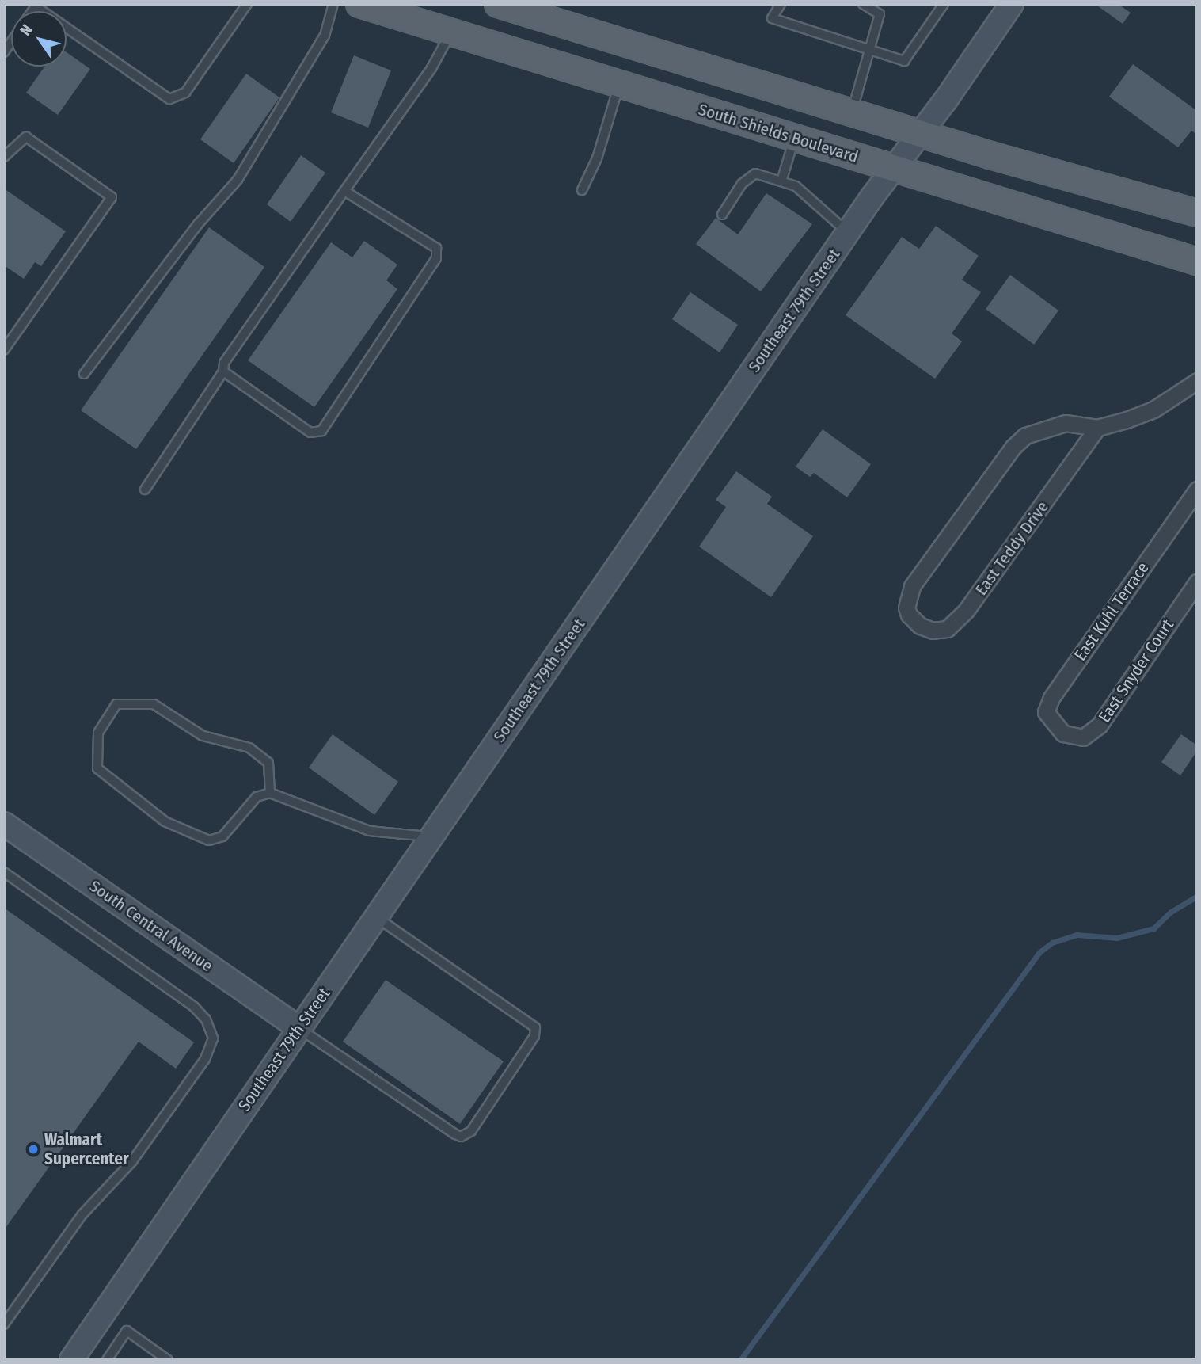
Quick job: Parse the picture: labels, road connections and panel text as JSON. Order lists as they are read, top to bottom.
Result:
{
  "streets": {
    "main road": ["South Shields Boulevard"],
    "street": [
      "Southeast 79th Street",
      "East Teddy Drive",
      "East Kuhl Terrace",
      "East Snyder Court",
      "South Central Avenue"
    ]
  },
  "crossings": [
    ["South Shields Boulevard", "Southeast 79th Street"],
    ["Southeast 79th Street", "South Central Avenue"],
    ["East Kuhl Terrace", "East Snyder Court"]
  ],
  "places": ["Walmart Supercenter"],
  "north": "top left"
}
